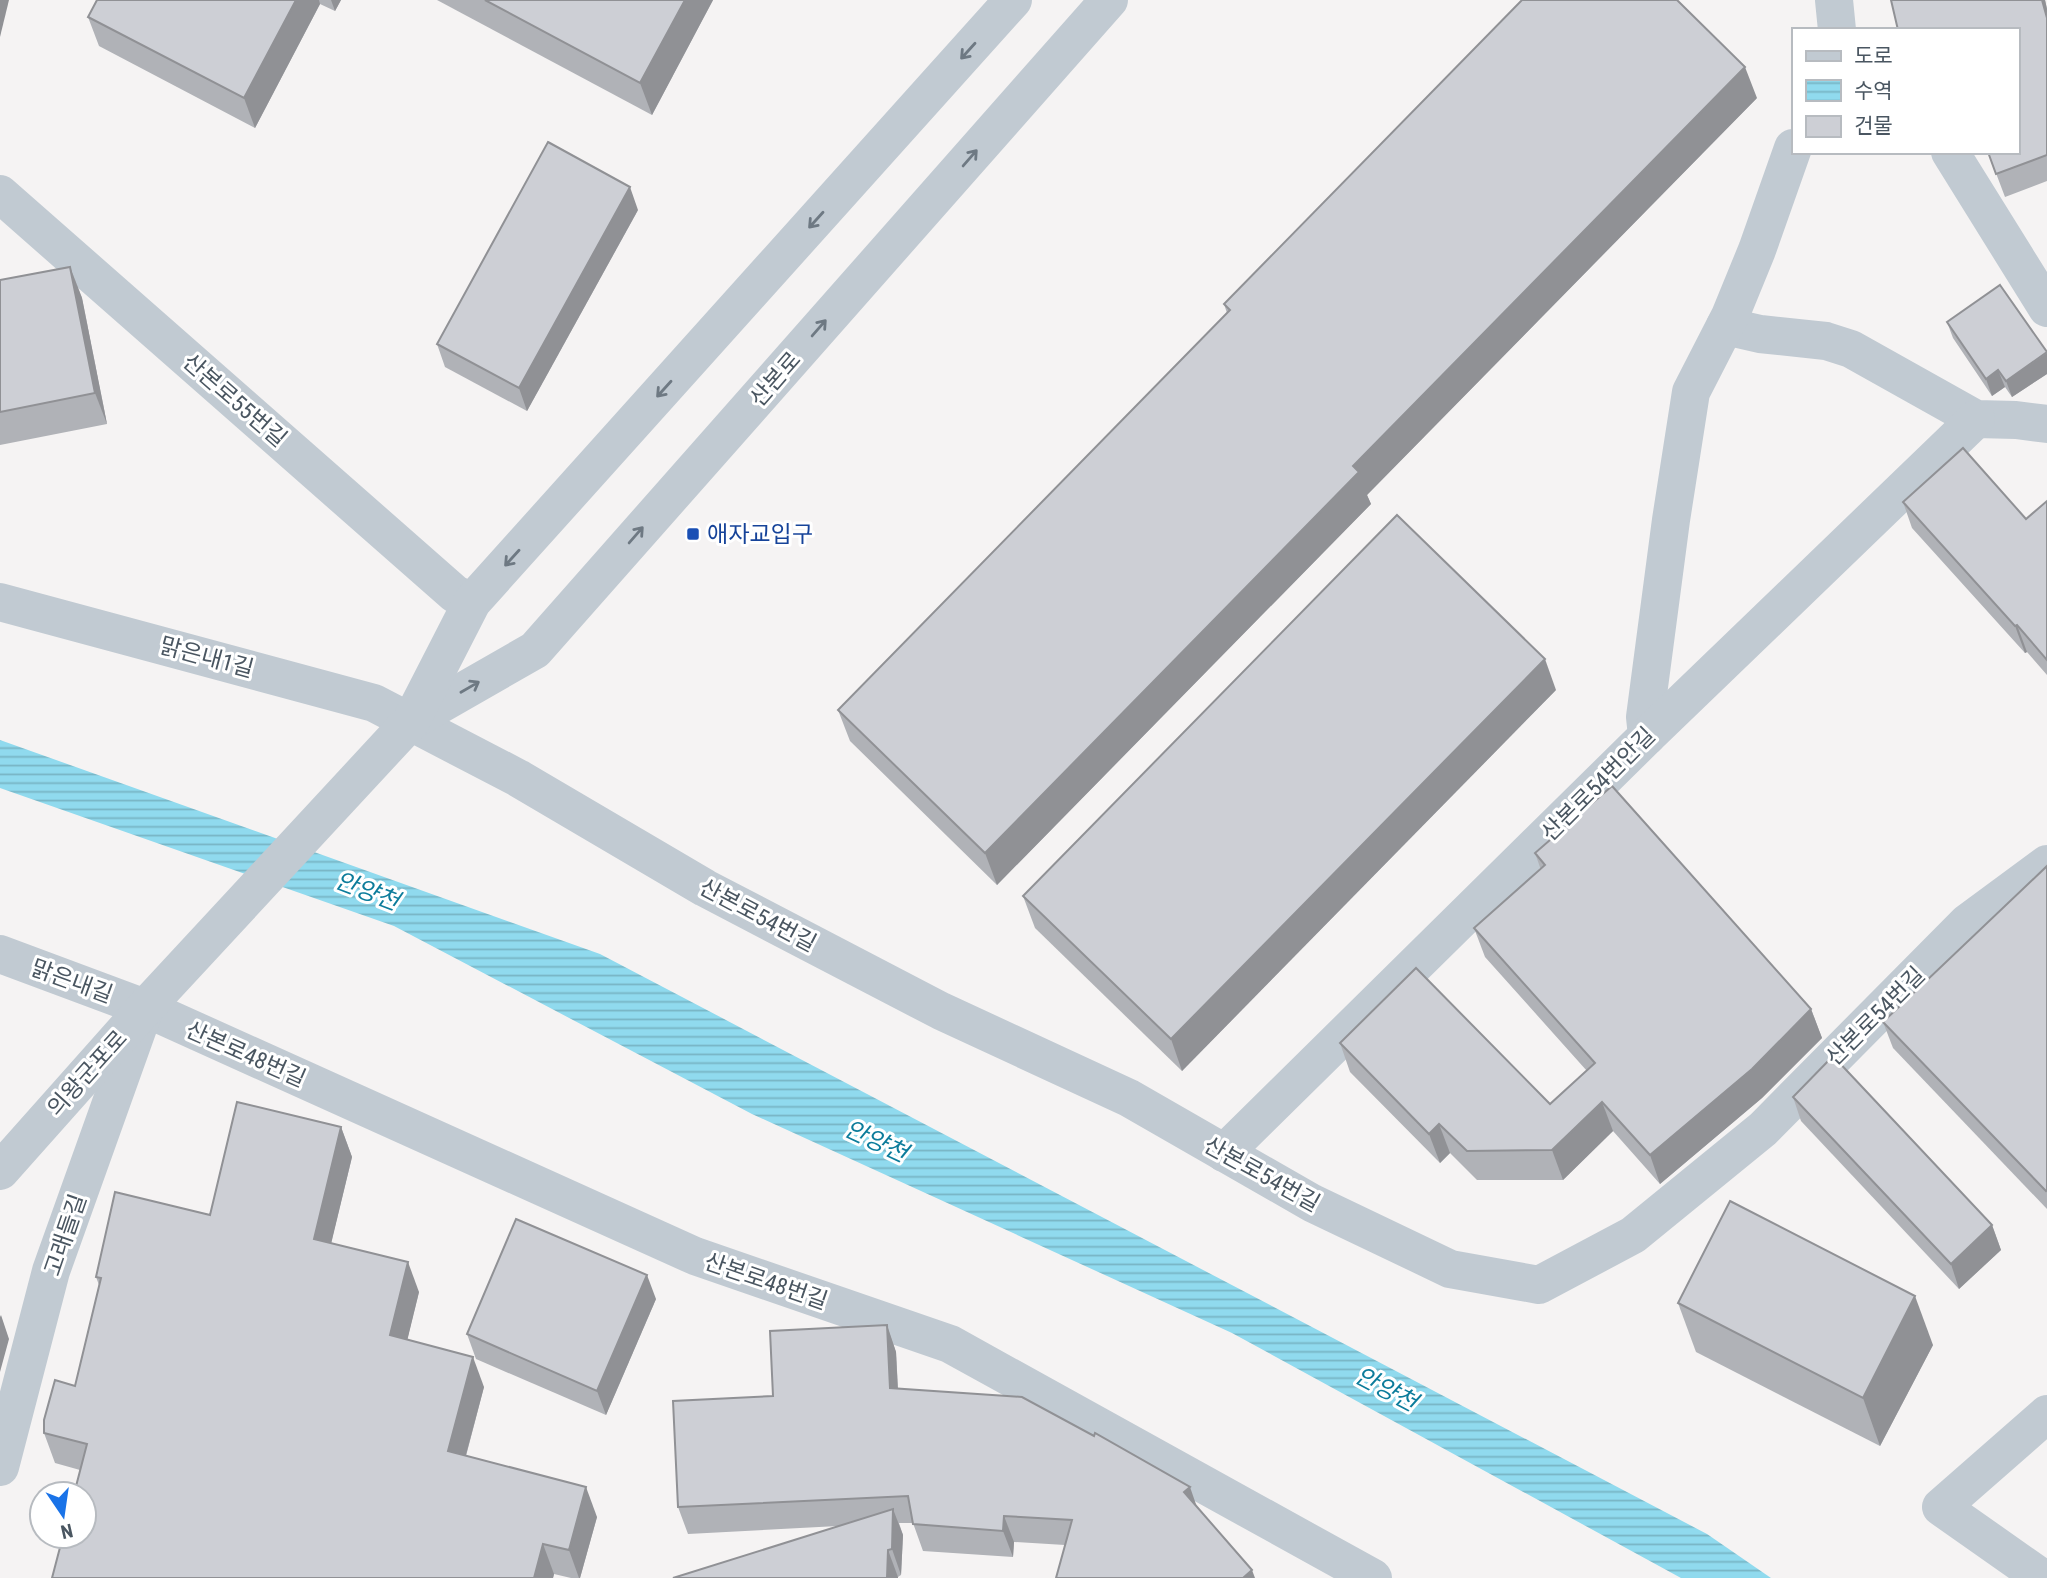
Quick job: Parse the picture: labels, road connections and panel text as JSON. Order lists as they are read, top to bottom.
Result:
{
  "streets": {
    "street": [
      "산본로",
      "산본로55번길",
      "맑은내1길",
      "산본로54번안길",
      "산본로54번길",
      "맑은내길",
      "산본로48번길",
      "의왕군포로",
      "고래들길"
    ]
  },
  "crossings": [
    ["산본로", "산본로55번길"],
    ["산본로", "맑은내1길"],
    ["산본로", "산본로54번길"],
    ["산본로", "의왕군포로"],
    ["맑은내1길", "산본로54번길"],
    ["산본로54번안길", "산본로54번길"],
    ["맑은내길", "산본로48번길"],
    ["맑은내길", "의왕군포로"],
    ["맑은내길", "고래들길"],
    ["산본로48번길", "의왕군포로"],
    ["산본로48번길", "고래들길"],
    ["의왕군포로", "고래들길"]
  ],
  "water": ["안양천"],
  "places": {
    "transit": ["애자교입구"]
  },
  "legend": ["도로", "수역", "건물"],
  "north": "bottom"
}
